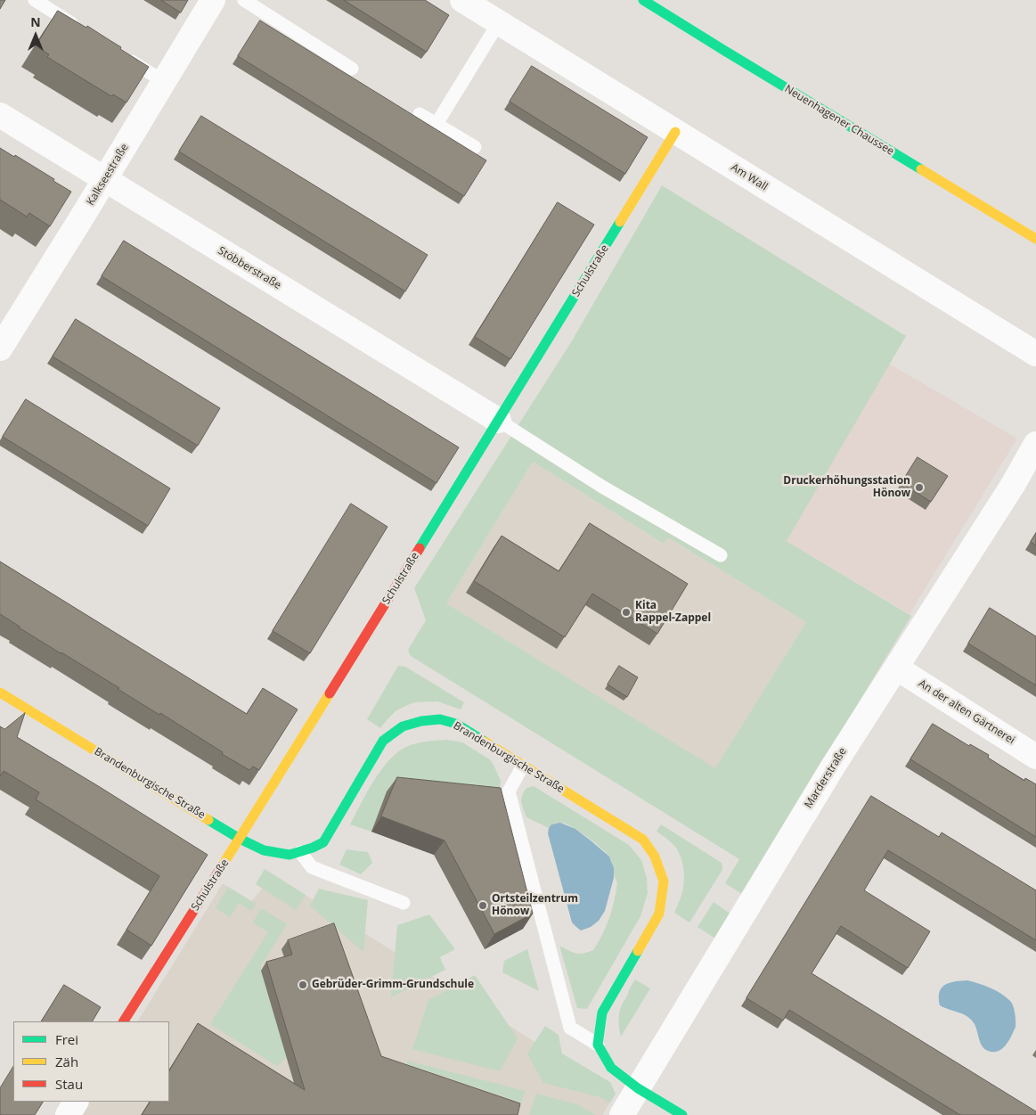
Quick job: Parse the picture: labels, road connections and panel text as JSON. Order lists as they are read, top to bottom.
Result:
{
  "streets": {
    "street": [
      "Neuenhagener Chaussee",
      "Kalkseestraße",
      "Am Wall",
      "Stöbberstraße",
      "Schulstraße",
      "An der alten Gärtnerei",
      "Brandenburgische Straße",
      "Marderstraße"
    ]
  },
  "crossings": [
    ["Kalkseestraße", "Stöbberstraße"],
    ["Am Wall", "Schulstraße"],
    ["Stöbberstraße", "Schulstraße"],
    ["Schulstraße", "Brandenburgische Straße"],
    ["An der alten Gärtnerei", "Marderstraße"]
  ],
  "places": [
    "Druckerhöhungsstation Hönow",
    "Kita Rappel-Zappel",
    "Ortsteilzentrum Hönow",
    "Gebrüder-Grimm-Grundschule"
  ],
  "legend": ["Frei", "Zäh", "Stau"],
  "north": "top"
}
